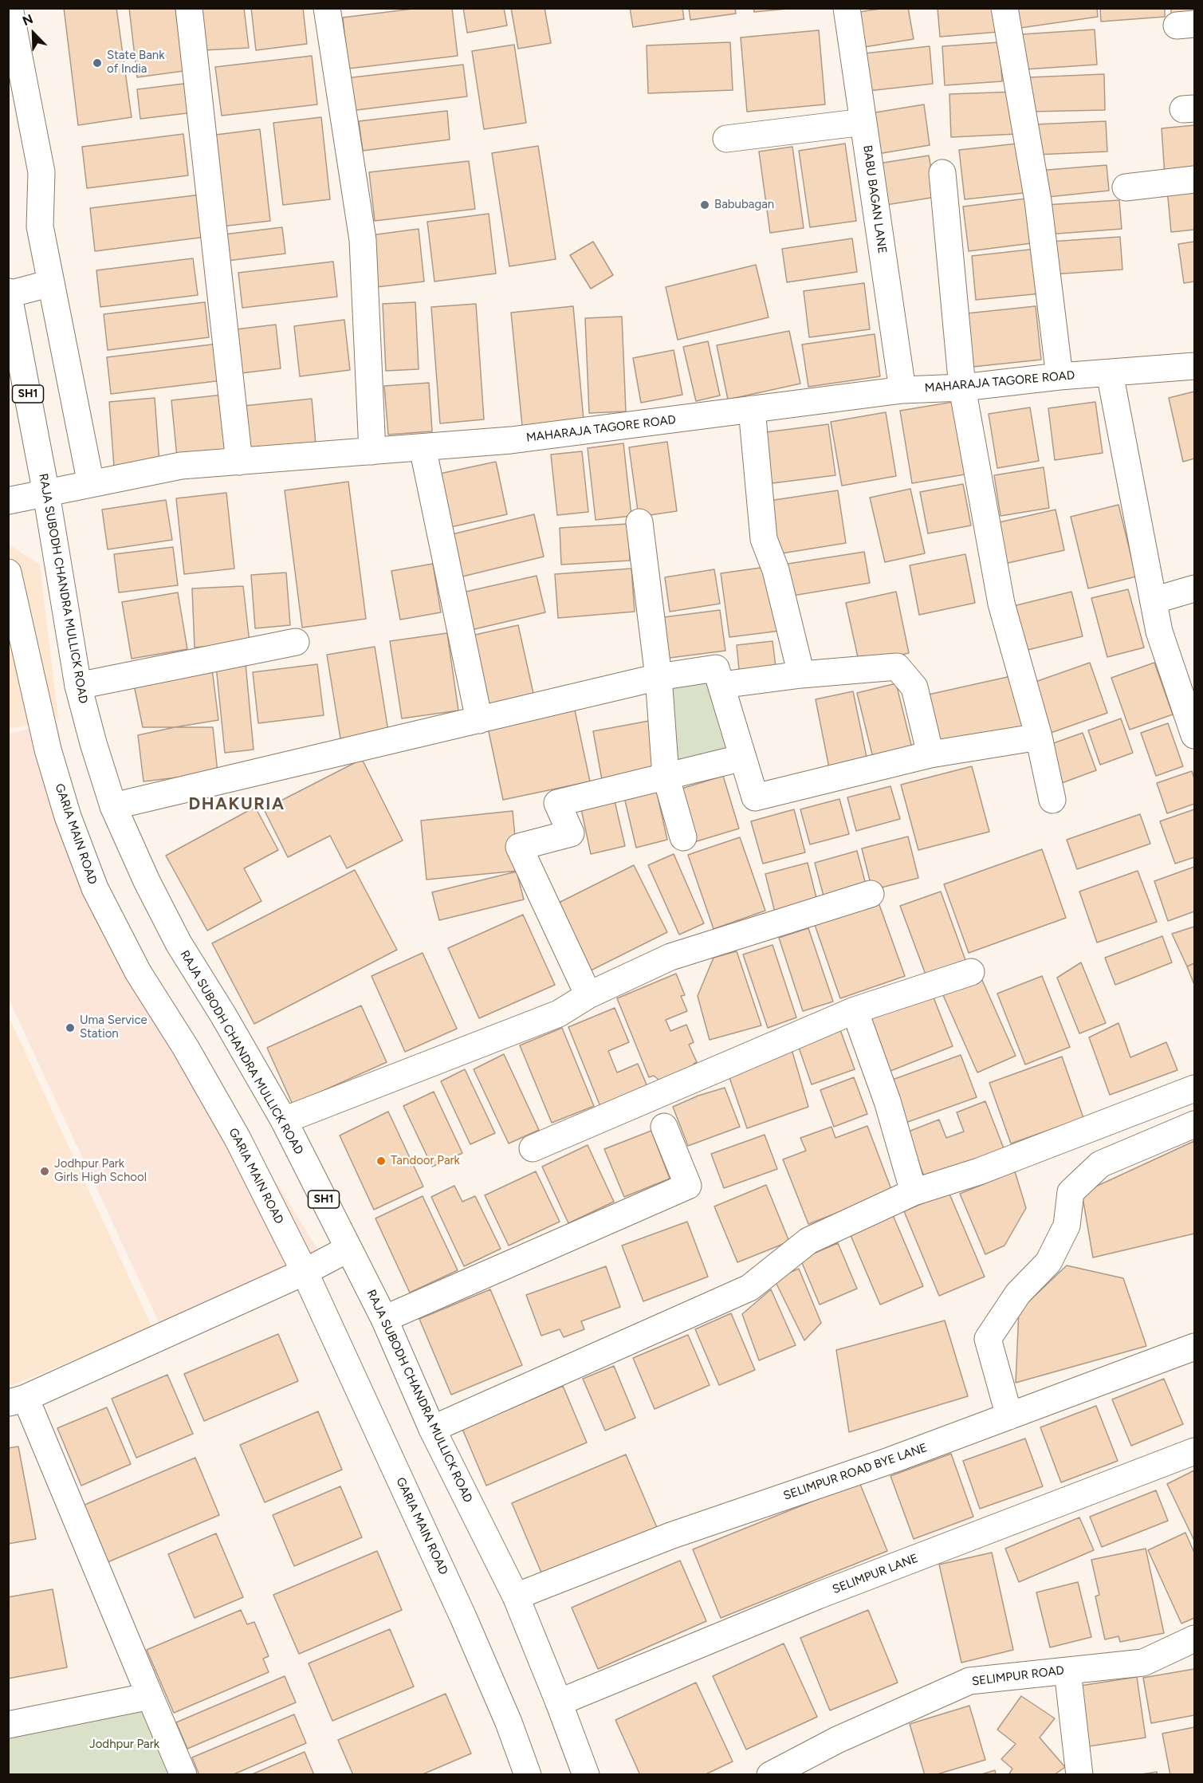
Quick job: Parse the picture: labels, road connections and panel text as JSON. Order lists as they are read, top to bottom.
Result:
{
  "streets": {
    "street": [
      "BABU BAGAN LANE",
      "MAHARAJA TAGORE ROAD",
      "SH1",
      "RAJA SUBODH CHANDRA MULLICK ROAD",
      "GARIA MAIN ROAD",
      "SELIMPUR ROAD BYE LANE",
      "SELIMPUR LANE",
      "SELIMPUR ROAD"
    ]
  },
  "crossings": [
    ["BABU BAGAN LANE", "MAHARAJA TAGORE ROAD"],
    ["MAHARAJA TAGORE ROAD", "RAJA SUBODH CHANDRA MULLICK ROAD"],
    ["RAJA SUBODH CHANDRA MULLICK ROAD", "SELIMPUR ROAD BYE LANE"],
    ["RAJA SUBODH CHANDRA MULLICK ROAD", "SELIMPUR LANE"]
  ],
  "districts": ["DHAKURIA"],
  "parks": ["Jodhpur Park"],
  "places": [
    "State Bank of India",
    "Babubagan",
    "Uma Service Station",
    "Tandoor Park",
    "Jodhpur Park Girls High School"
  ],
  "north": "top left"
}
